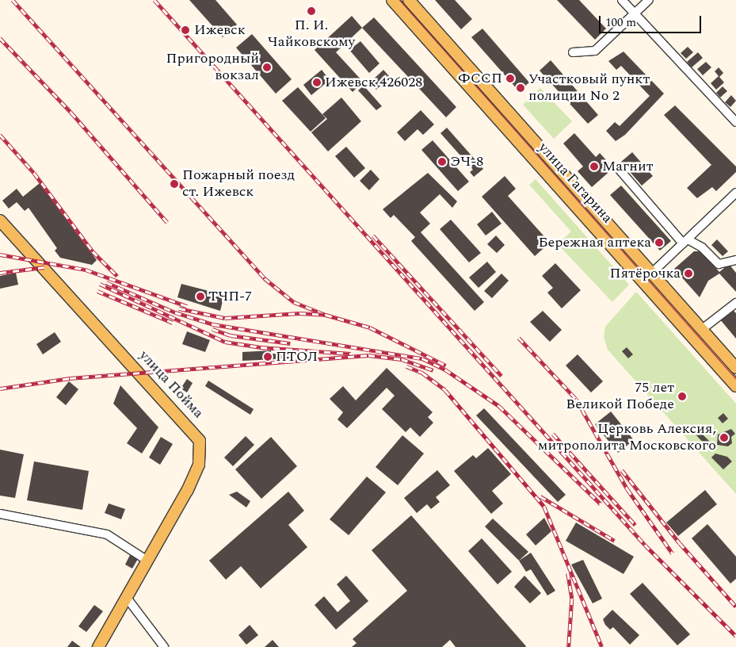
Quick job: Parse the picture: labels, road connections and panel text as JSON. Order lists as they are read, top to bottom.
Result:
{
  "streets": {
    "main road": ["улица Гагарина", "улица Пойма"]
  },
  "places": [
    "П. И. Чайковскому",
    "Ижевск",
    "Пригородный вокзал",
    "ФССП",
    "Ижевск 426028",
    "Участковый пункт полиции No 2",
    "ЭЧ-8",
    "Магнит",
    "Пожарный поезд ст. Ижевск",
    "Бережная аптека",
    "Пятёрочка",
    "ТЧП-7",
    "ПТОЛ",
    "75 лет Великой Победе",
    "Церковь Алексия, митрополита Московского"
  ],
  "scale_bar": "100 m"
}
